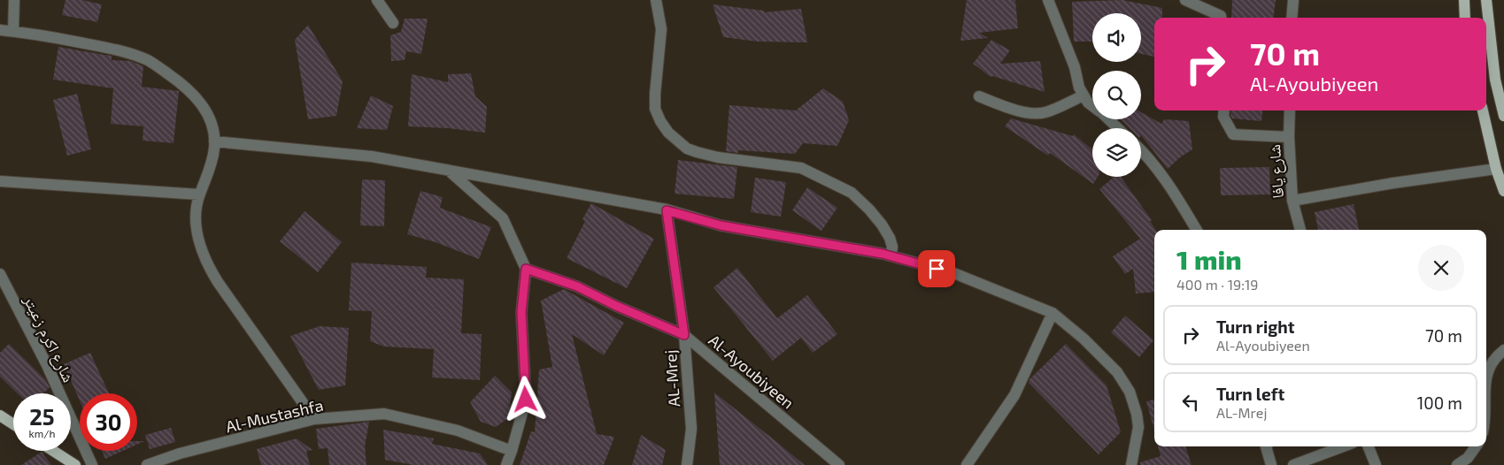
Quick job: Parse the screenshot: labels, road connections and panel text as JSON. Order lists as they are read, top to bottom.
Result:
{
  "streets": {
    "street": [
      "شارع يافا",
      "شارع اكرم زعيتر",
      "Al-Ayoubiyeen",
      "AL-Mrej",
      "Al-Mustashfa"
    ]
  },
  "crossings": [
    ["Al-Ayoubiyeen", "AL-Mrej"]
  ],
  "page": {
    "turn": ["70 m", "Al-Ayoubiyeen"],
    "heading": ["1 min", "400 m · 19:19"],
    "list": [
      {
        "name": "Turn right",
        "note": "Al-Ayoubiyeen",
        "value": "70 m"
      },
      {
        "name": "Turn left",
        "note": "AL-Mrej",
        "value": "100 m"
      }
    ],
    "speed": "25 km/h",
    "limit": "30"
  }
}
